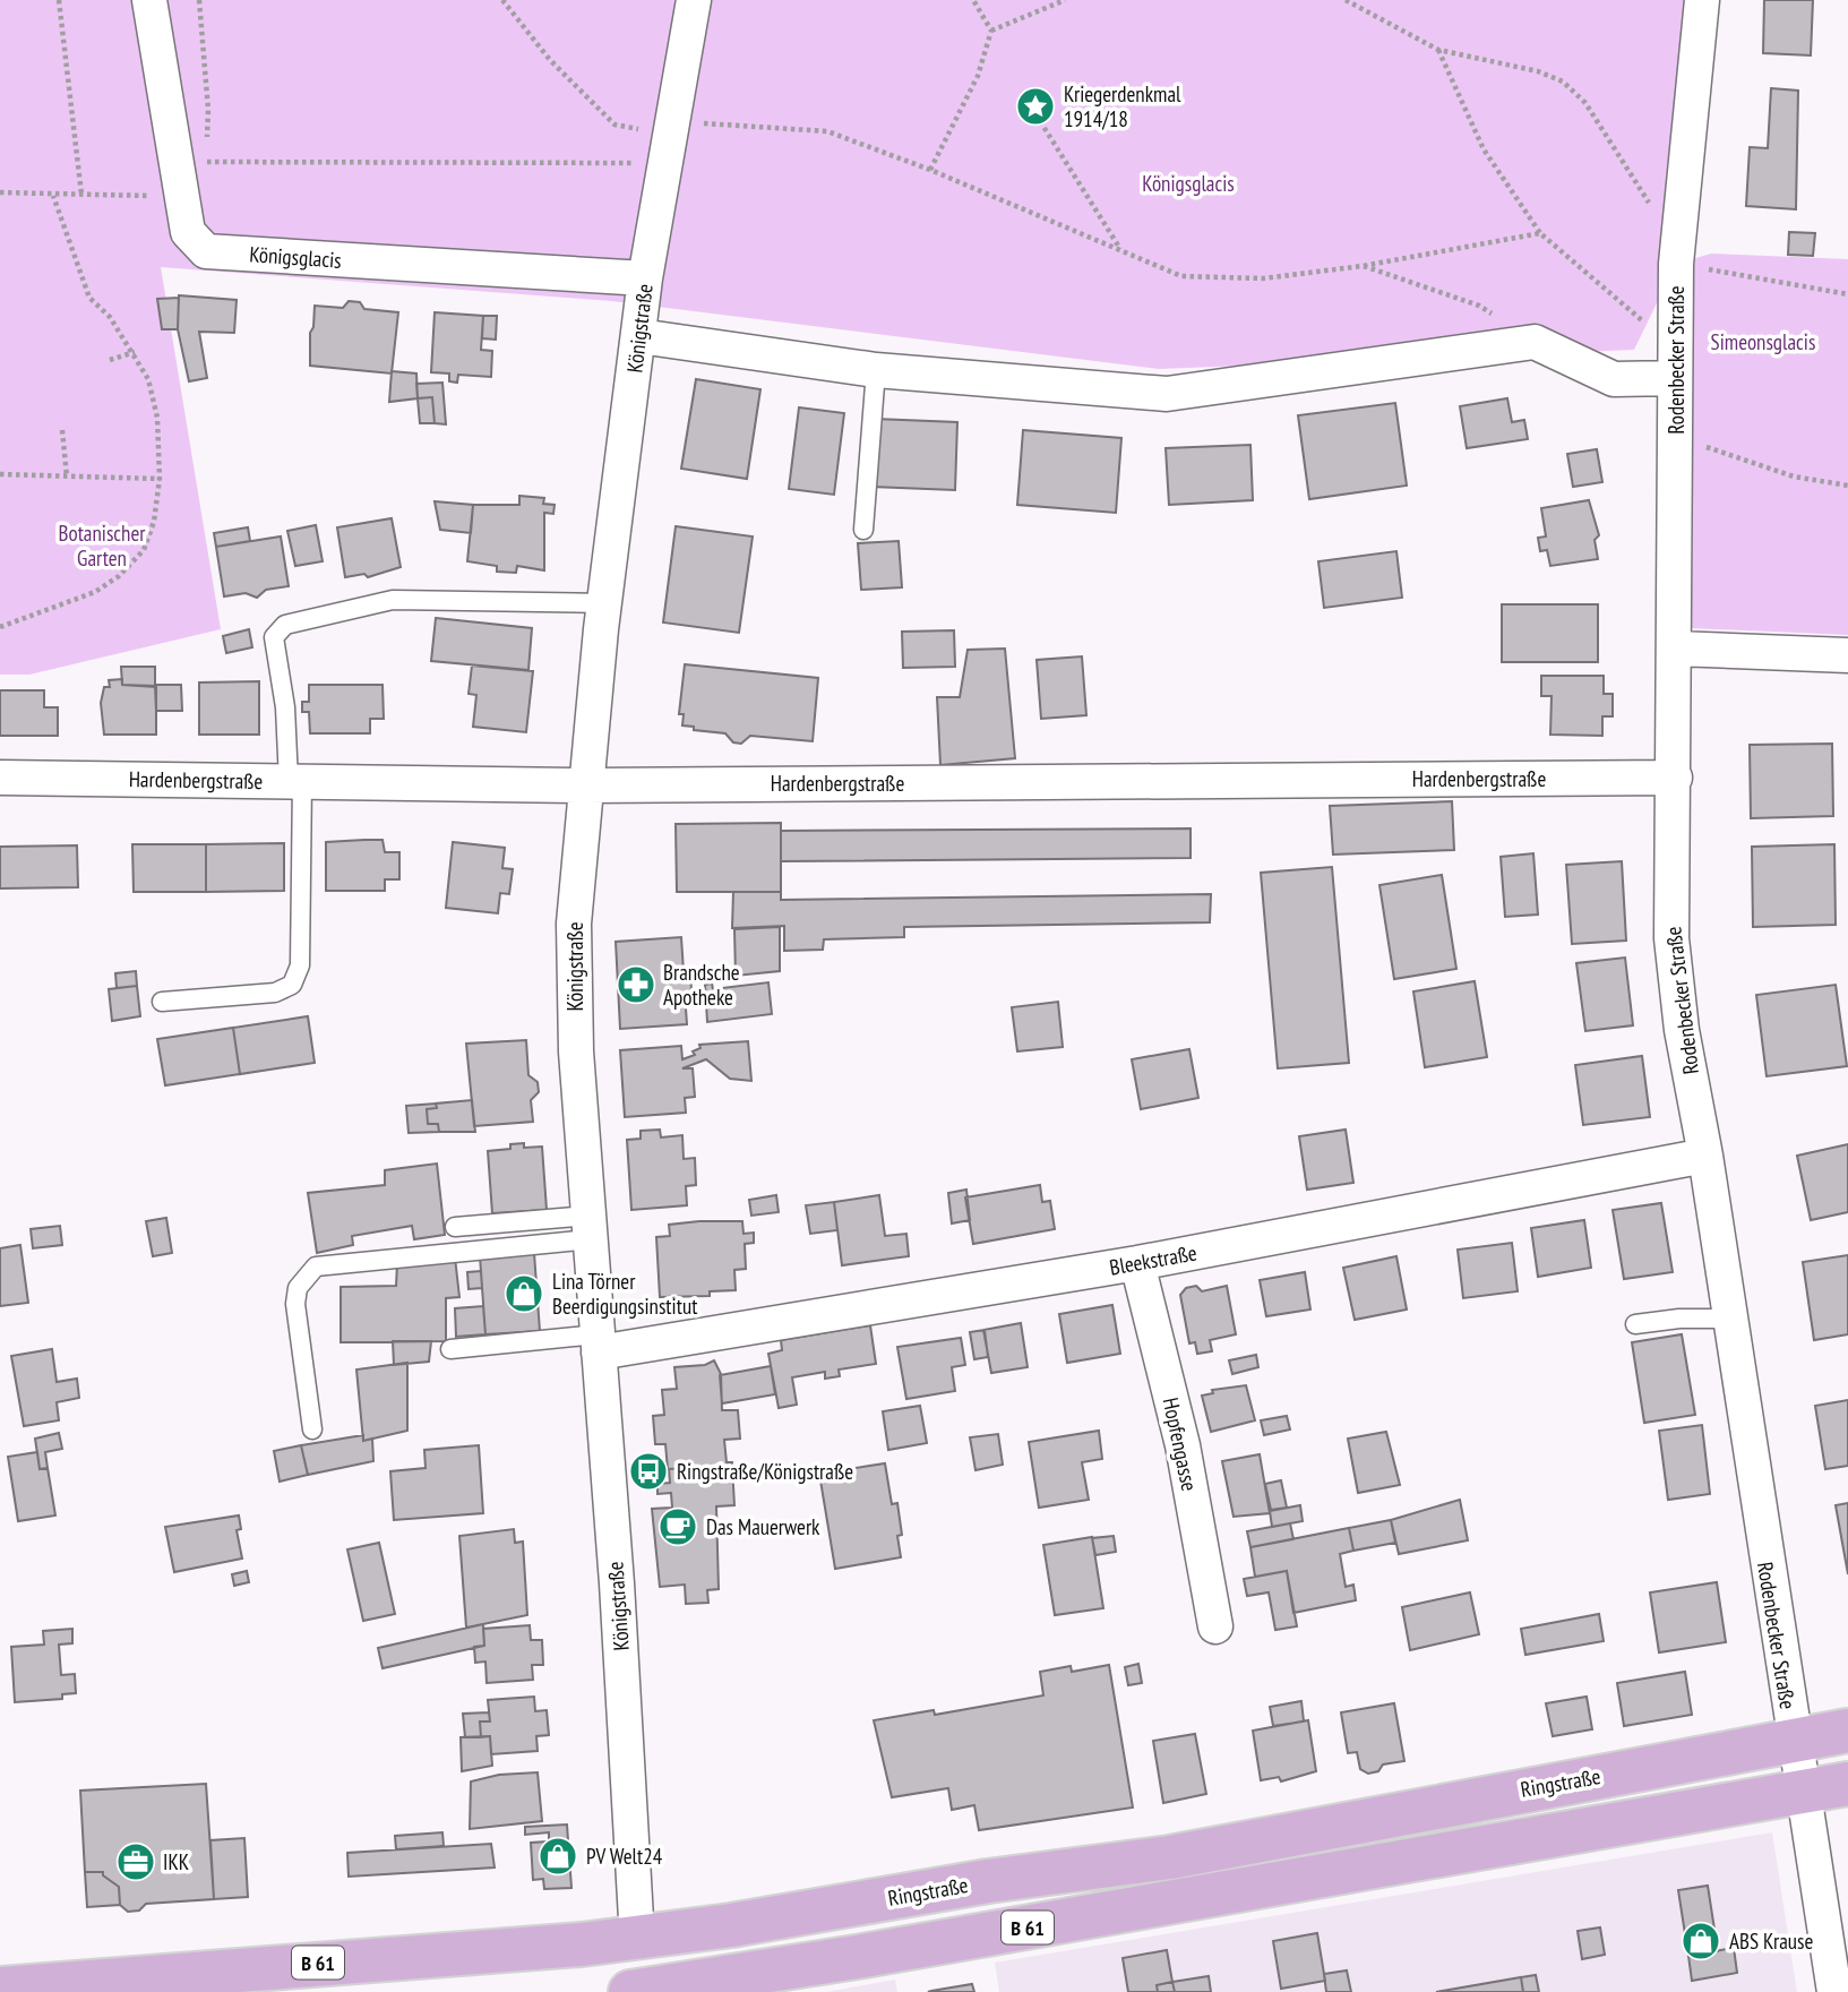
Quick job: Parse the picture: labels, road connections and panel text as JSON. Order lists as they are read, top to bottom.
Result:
{
  "streets": {
    "main road": ["Ringstraße", "B 61"],
    "street": [
      "Königsglacis",
      "Königstraße",
      "Rodenbecker Straße",
      "Hardenbergstraße",
      "Bleekstraße",
      "Hopfengasse"
    ]
  },
  "crossings": [
    ["Königsglacis", "Königstraße"],
    ["Königstraße", "Hardenbergstraße"],
    ["Königstraße", "Bleekstraße"],
    ["Königstraße", "Ringstraße"],
    ["Rodenbecker Straße", "Hardenbergstraße"],
    ["Rodenbecker Straße", "Bleekstraße"],
    ["Rodenbecker Straße", "Ringstraße"],
    ["Rodenbecker Straße", "B 61"],
    ["Bleekstraße", "Hopfengasse"]
  ],
  "parks": ["Königsglacis", "Simeonsglacis", "Botanischer Garten"],
  "places": {
    "place": ["Kriegerdenkmal 1914/18"],
    "pharmacy": ["Brandsche Apotheke"],
    "shop": ["Lina Törner Beerdigungsinstitut", "PV Welt24", "ABS Krause"],
    "bus stop": ["Ringstraße/Königstraße"],
    "cafe": ["Das Mauerwerk"],
    "office": ["IKK"]
  }
}
